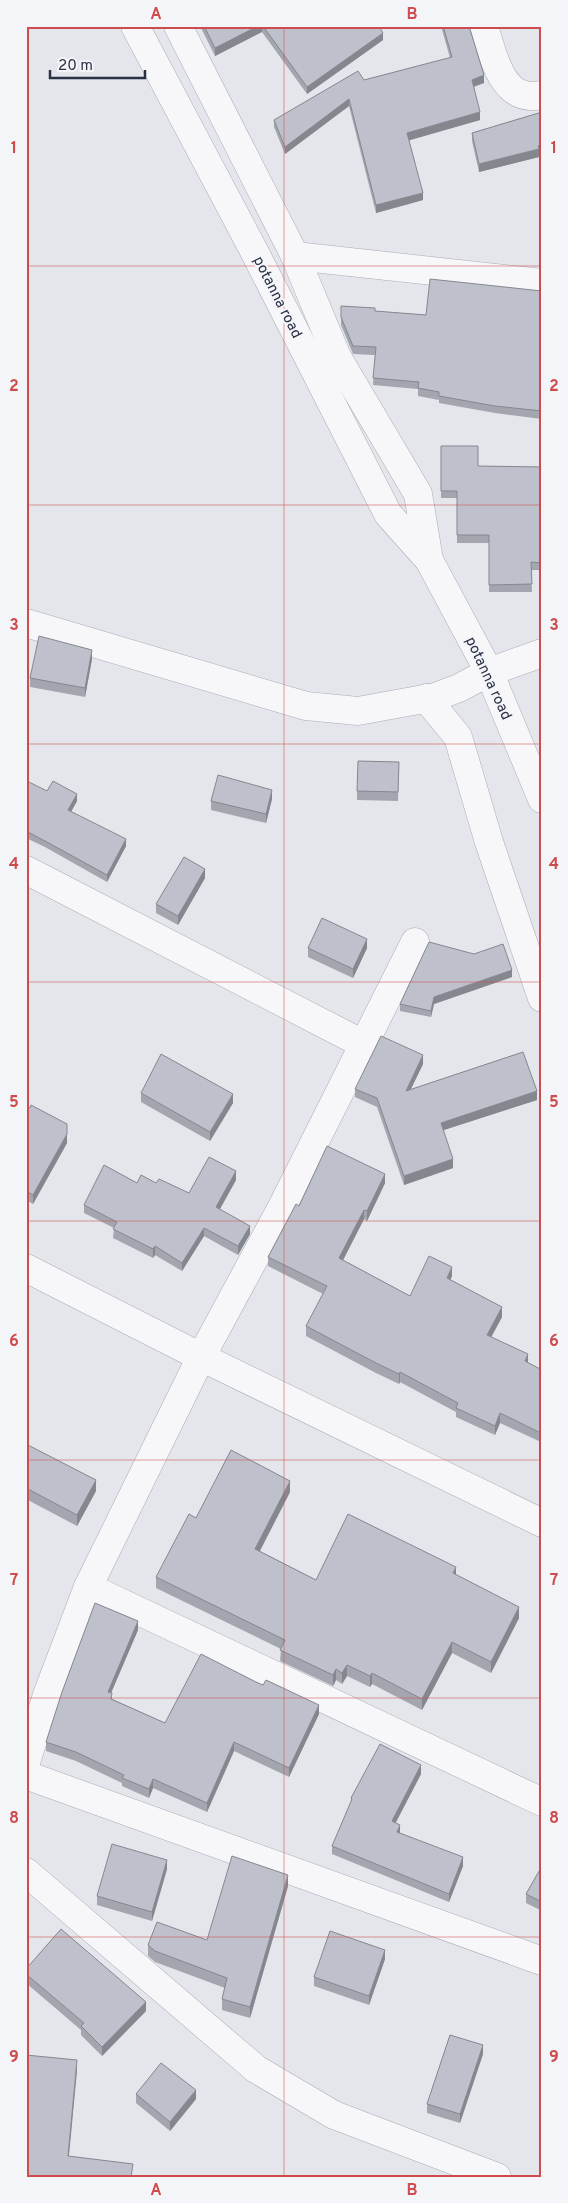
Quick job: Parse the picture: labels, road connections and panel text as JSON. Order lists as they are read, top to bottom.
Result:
{
  "streets": {
    "street": ["potanna road"]
  },
  "scale_bar": "20 m",
  "grid": {
    "columns": ["A", "B"],
    "rows": [
      "1",
      "2",
      "3",
      "4",
      "5",
      "6",
      "7",
      "8",
      "9"
    ]
  }
}
